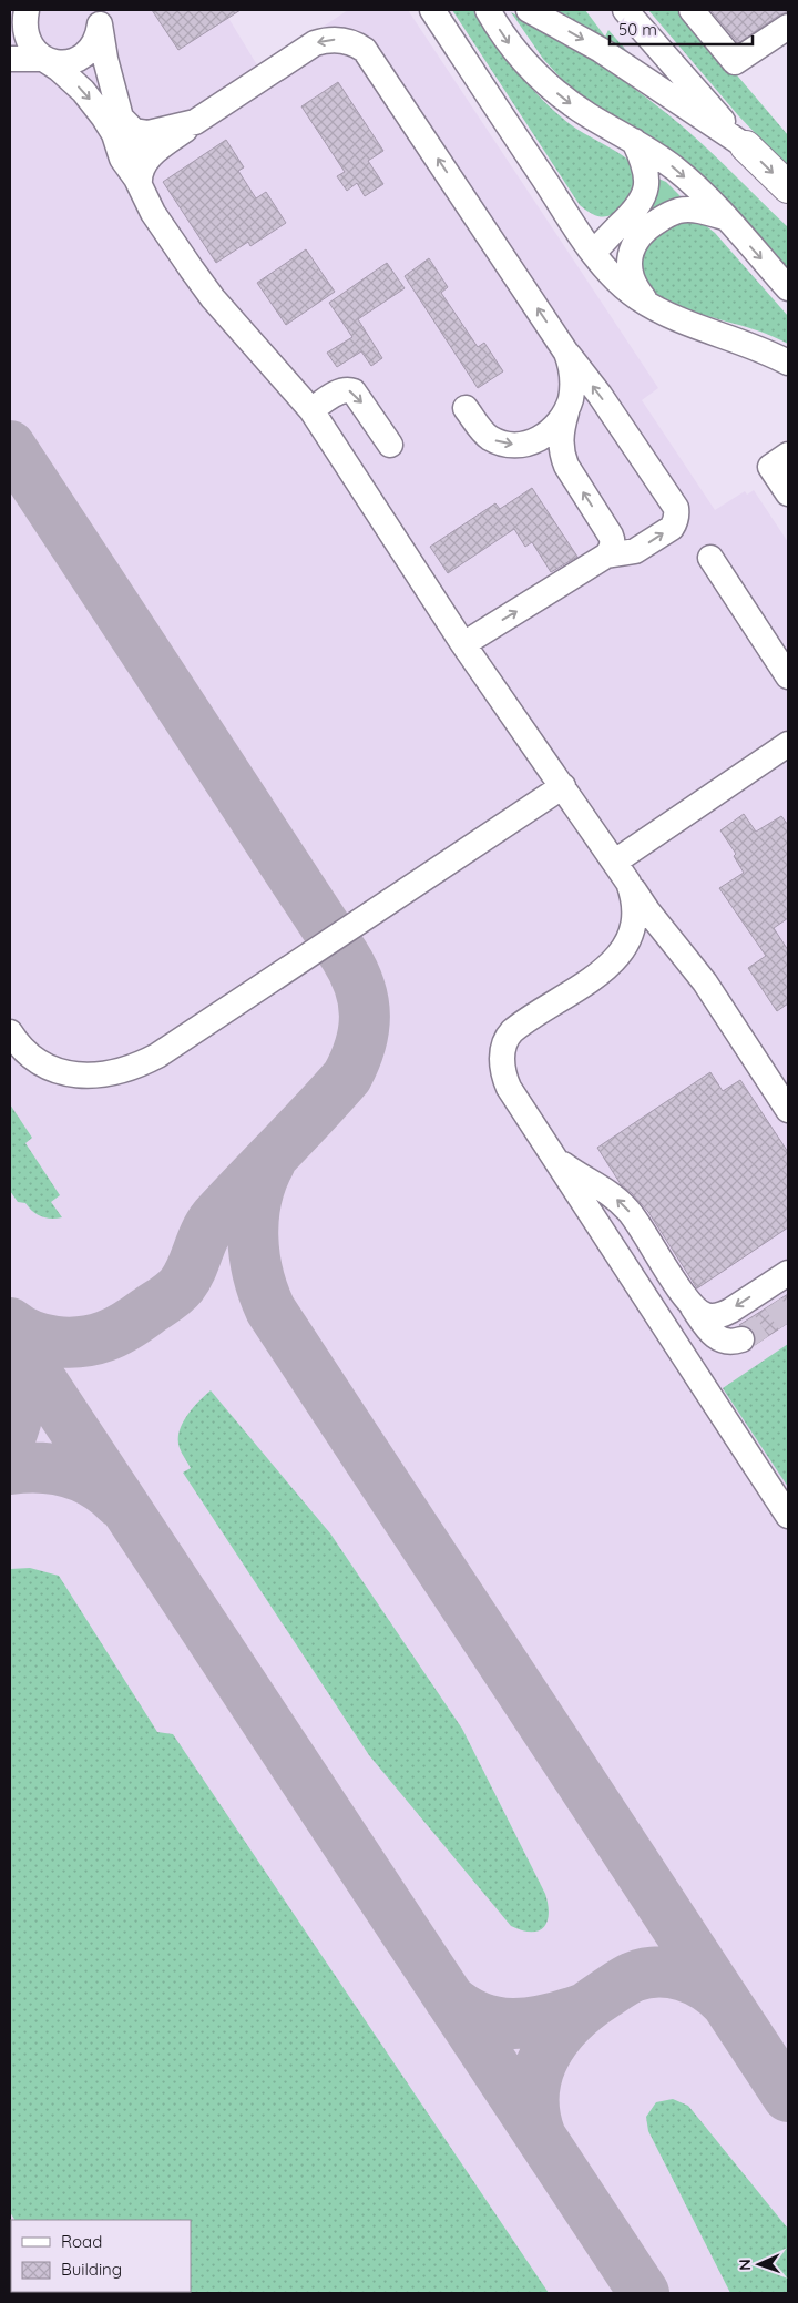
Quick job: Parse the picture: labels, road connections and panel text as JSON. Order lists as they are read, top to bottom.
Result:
{
  "legend": ["Road", "Building"],
  "scale_bar": "50 m",
  "north": "left"
}
